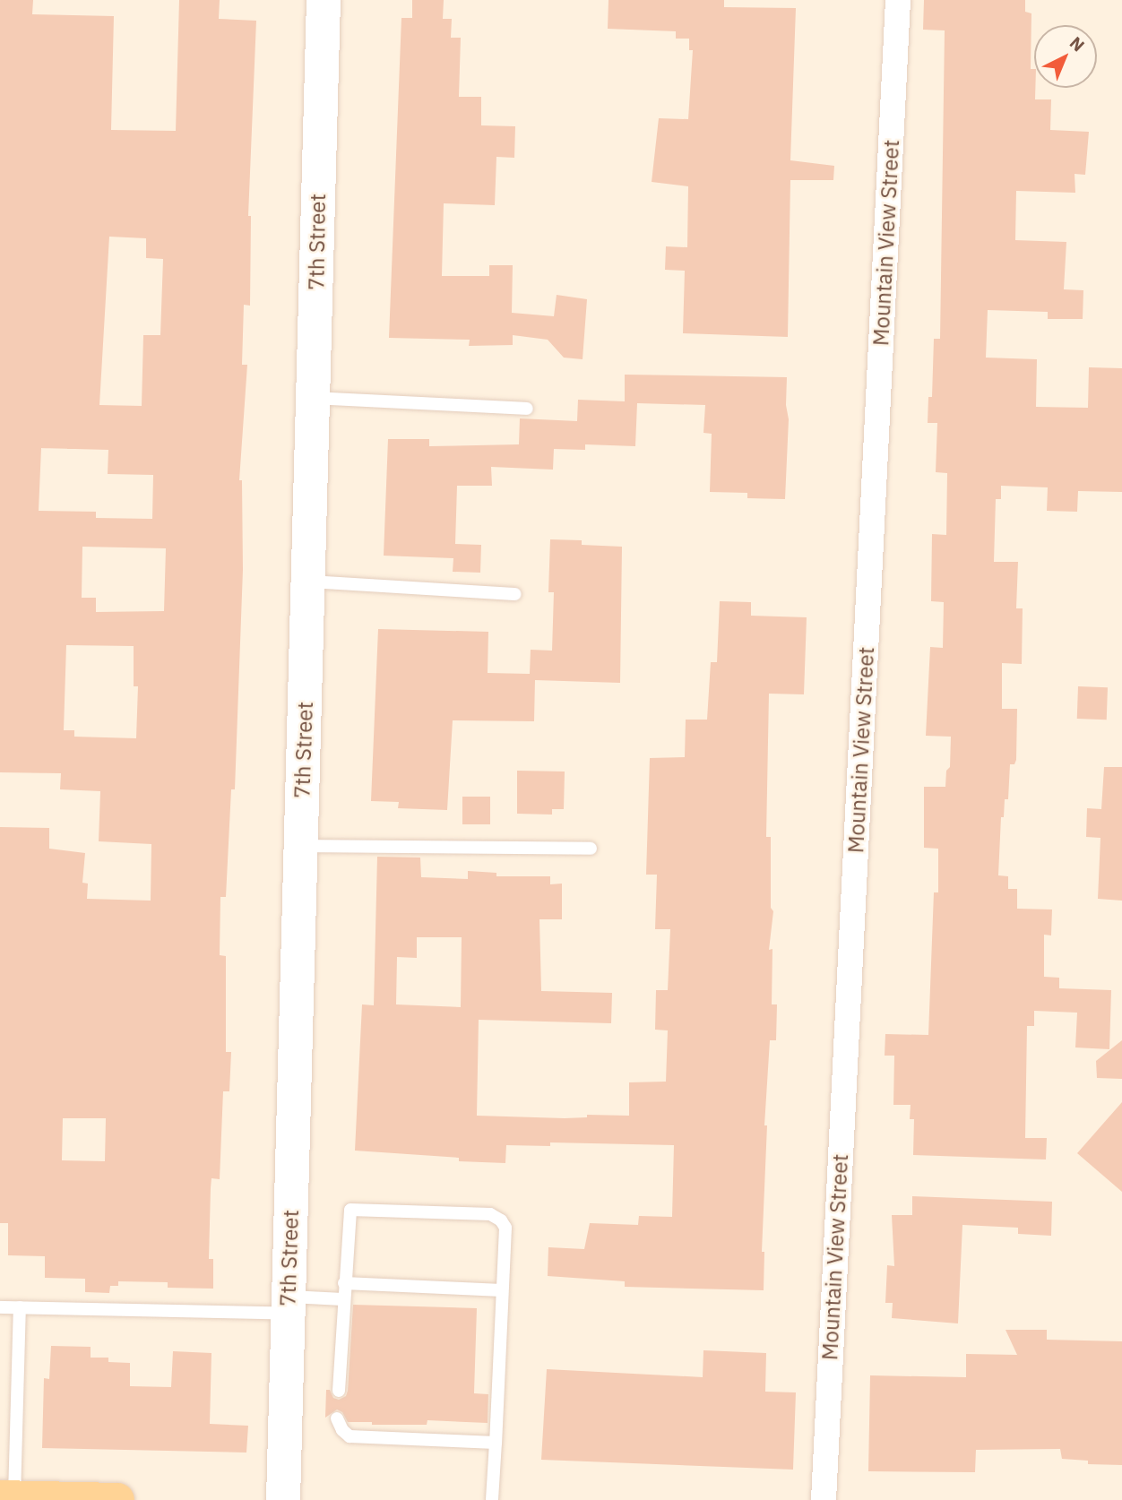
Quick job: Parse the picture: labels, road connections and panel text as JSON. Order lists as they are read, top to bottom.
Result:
{
  "streets": {
    "street": ["7th Street", "Mountain View Street"]
  },
  "north": "top right"
}
